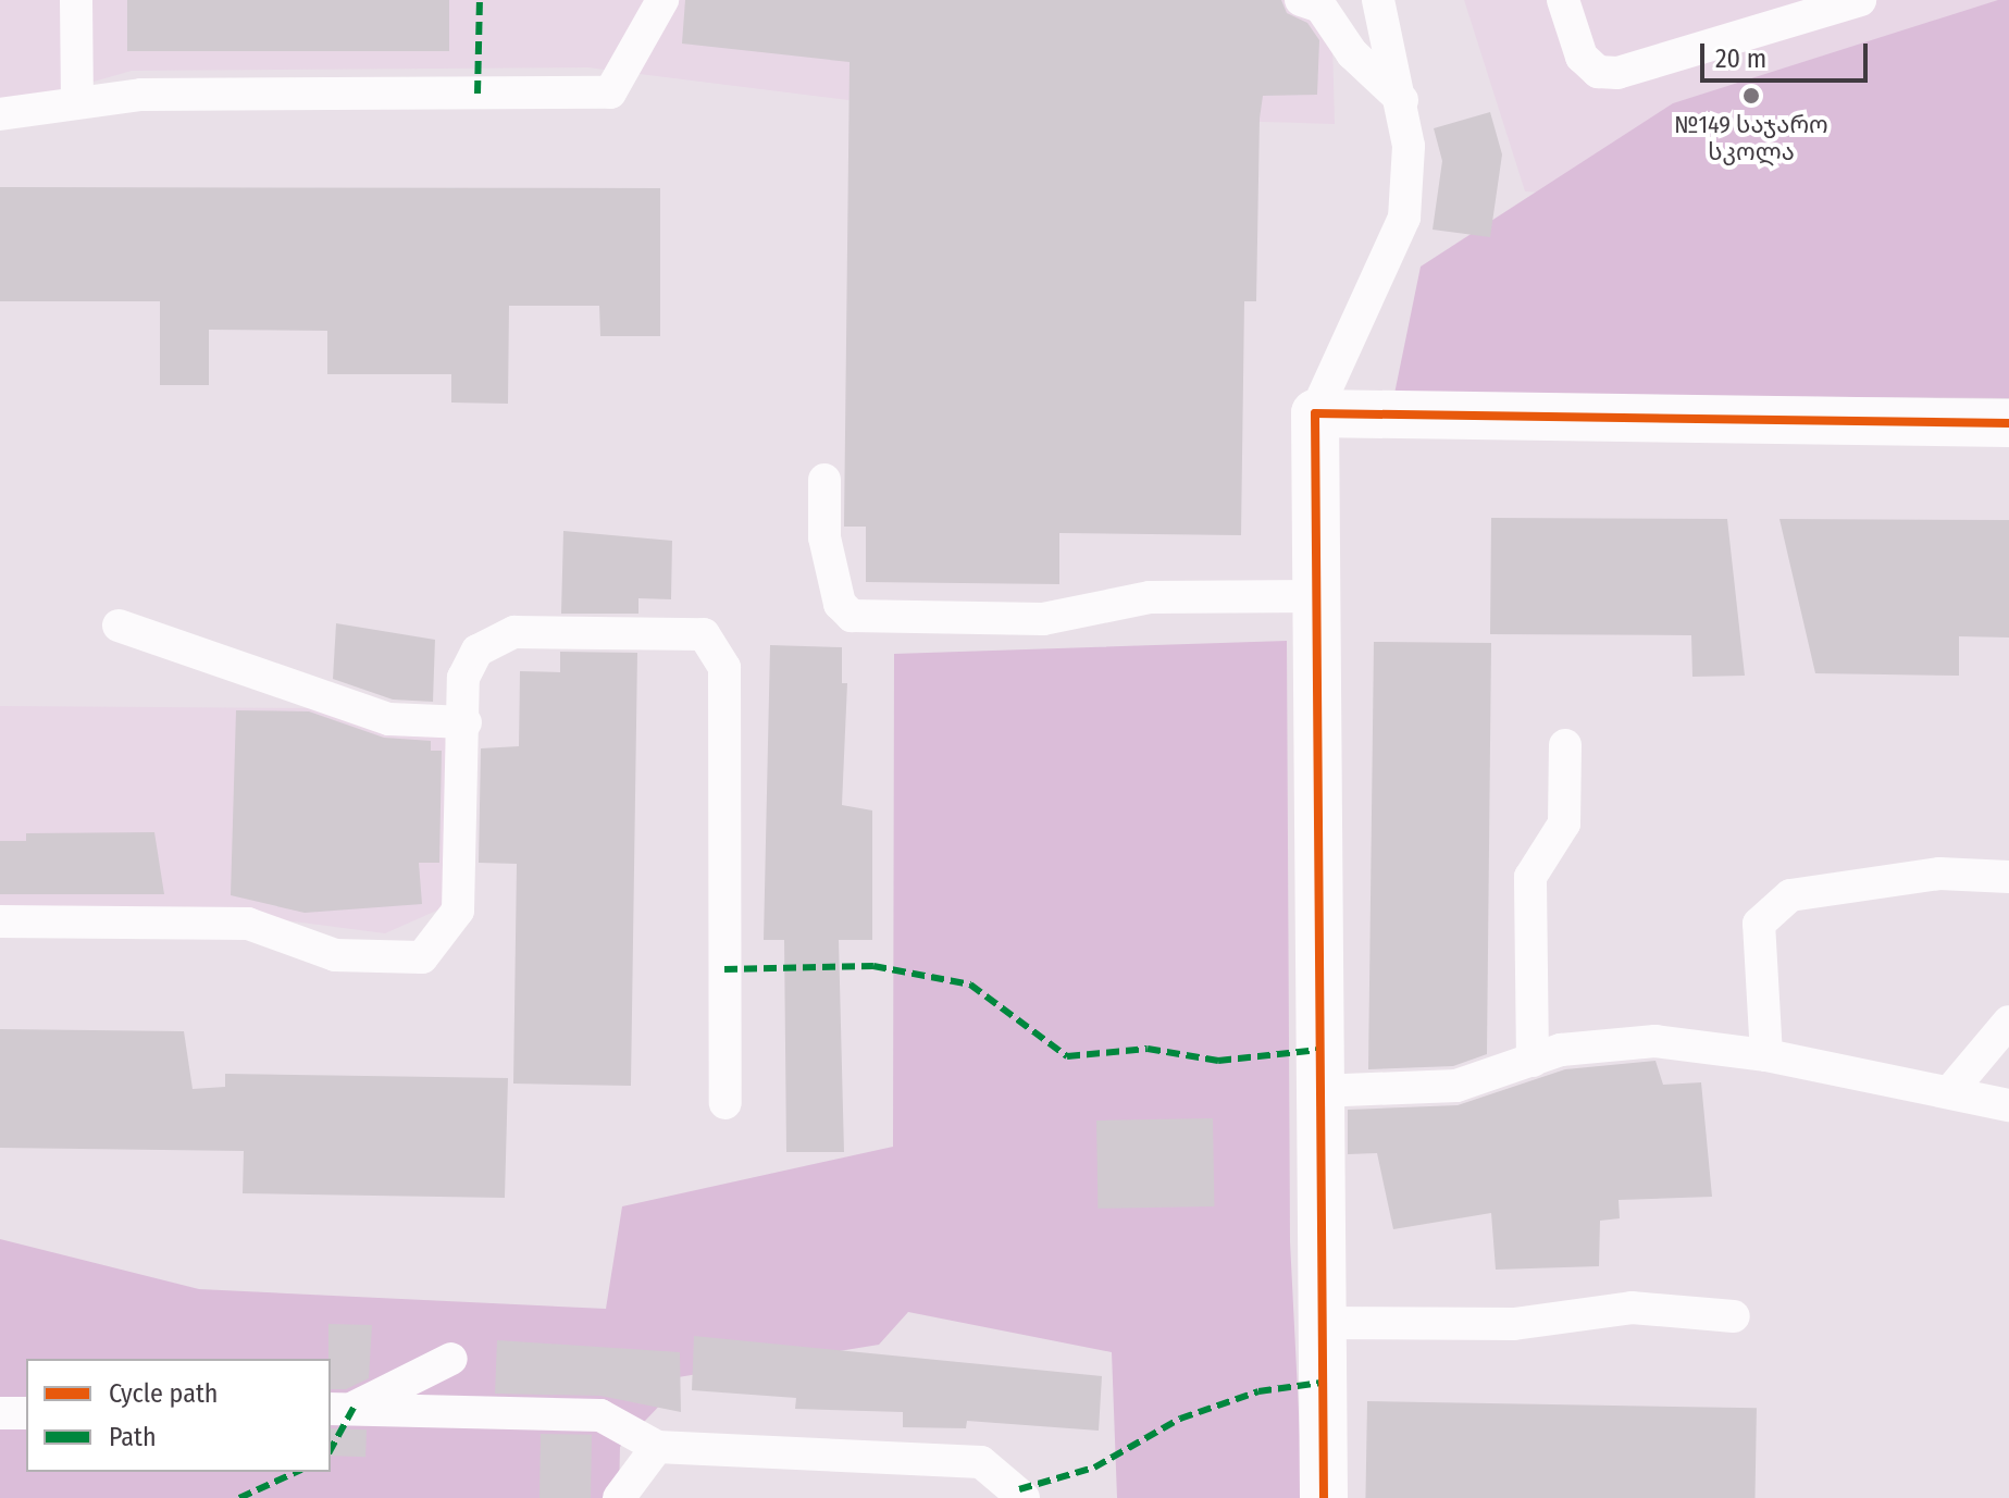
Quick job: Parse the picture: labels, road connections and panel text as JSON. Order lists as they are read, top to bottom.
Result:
{
  "places": ["№149 საჯარო სკოლა"],
  "legend": ["Cycle path", "Path"],
  "scale_bar": "20 m"
}
